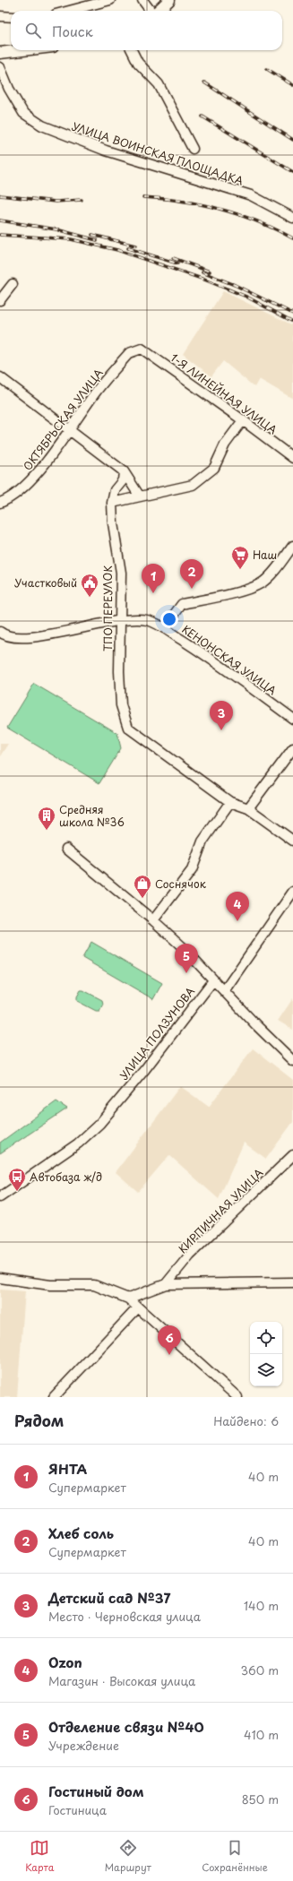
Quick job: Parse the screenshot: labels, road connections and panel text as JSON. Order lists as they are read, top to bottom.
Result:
{
  "streets": {
    "street": [
      "УЛИЦА ВОИНСКАЯ ПЛОЩАДКА",
      "1-Я ЛИНЕЙНАЯ УЛИЦА",
      "ОКТЯБРЬСКАЯ УЛИЦА",
      "ТПО ПЕРЕУЛОК",
      "КЕНОНСКАЯ УЛИЦА",
      "УЛИЦА ПОЛЗУНОВА",
      "КИРПИЧНАЯ УЛИЦА"
    ]
  },
  "crossings": [
    ["1-Я ЛИНЕЙНАЯ УЛИЦА", "ОКТЯБРЬСКАЯ УЛИЦА"],
    ["ТПО ПЕРЕУЛОК", "КЕНОНСКАЯ УЛИЦА"]
  ],
  "places": {
    "supermarket": ["Наш"],
    "public building": ["Участковый"],
    "building": ["Средняя школа №36"],
    "shop": ["Соснячок"],
    "bus stop": ["Автобаза ж/д"]
  },
  "page": {
    "search": "Поиск",
    "pins": [
      "2",
      "1",
      "3",
      "4",
      "5",
      "6"
    ],
    "heading": ["Рядом", "Найдено: 6"],
    "list": [
      {
        "mark": "1",
        "name": "ЯНТА",
        "note": "Супермаркет",
        "value": "40 m"
      },
      {
        "mark": "2",
        "name": "Хлеб соль",
        "note": "Супермаркет",
        "value": "40 m"
      },
      {
        "mark": "3",
        "name": "Детский сад №37",
        "note": "Место · Черновская улица",
        "value": "140 m"
      },
      {
        "mark": "4",
        "name": "Ozon",
        "note": "Магазин · Высокая улица",
        "value": "360 m"
      },
      {
        "mark": "5",
        "name": "Отделение связи №40",
        "note": "Учреждение",
        "value": "410 m"
      },
      {
        "mark": "6",
        "name": "Гостиный дом",
        "note": "Гостиница",
        "value": "850 m"
      }
    ],
    "nav": ["Карта", "Маршрут", "Сохранённые"]
  }
}
